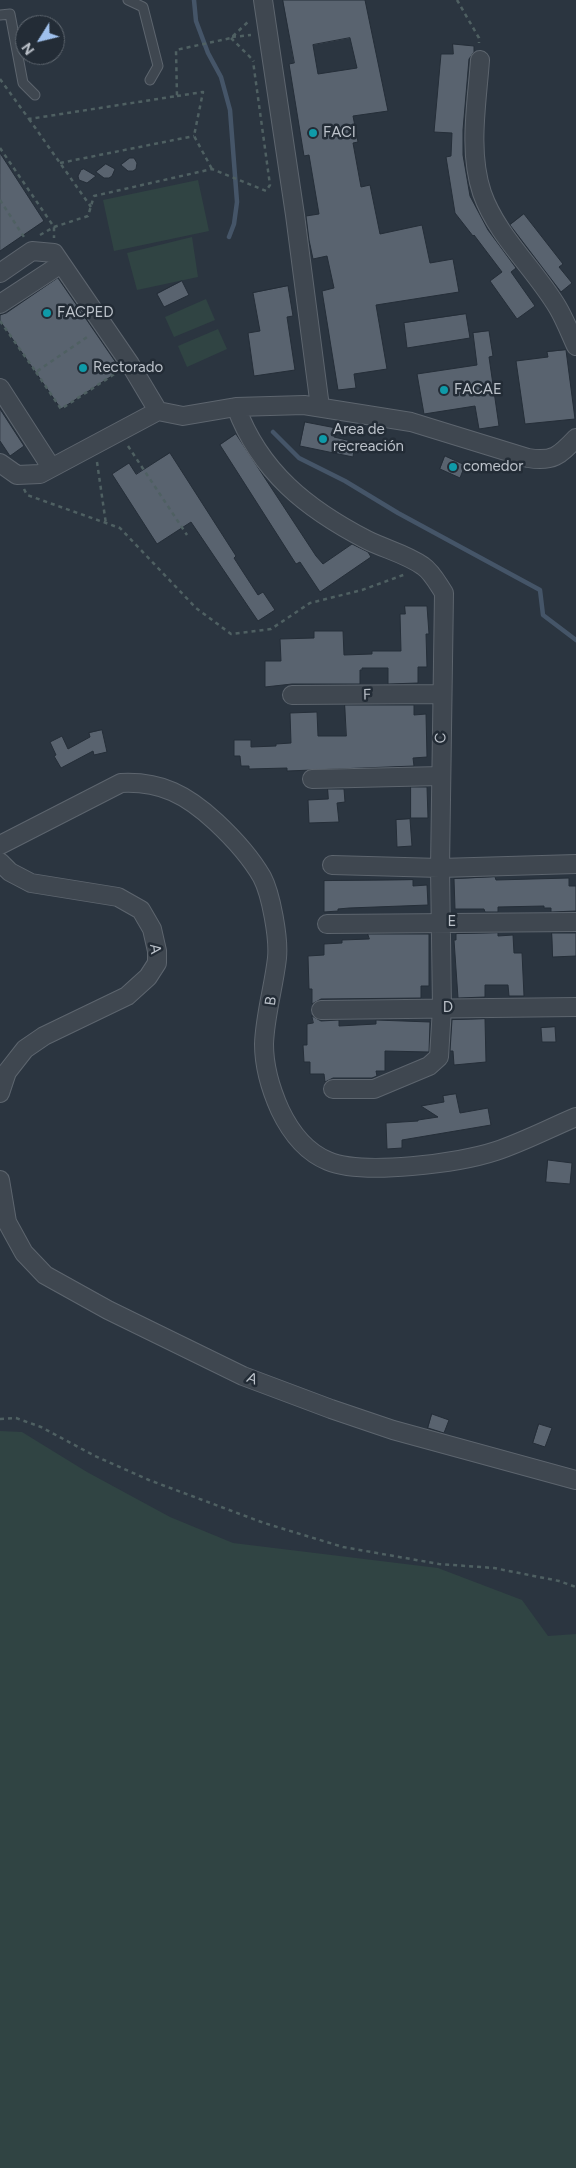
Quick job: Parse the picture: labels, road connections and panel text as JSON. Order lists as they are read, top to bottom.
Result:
{
  "streets": {
    "street": [
      "F",
      "C",
      "E",
      "A",
      "B",
      "D"
    ]
  },
  "crossings": [
    ["F", "C"],
    ["C", "E"],
    ["C", "D"]
  ],
  "places": [
    "FACI",
    "FACPED",
    "Rectorado",
    "FACAE",
    "Area de recreación",
    "comedor"
  ],
  "north": "bottom left"
}
